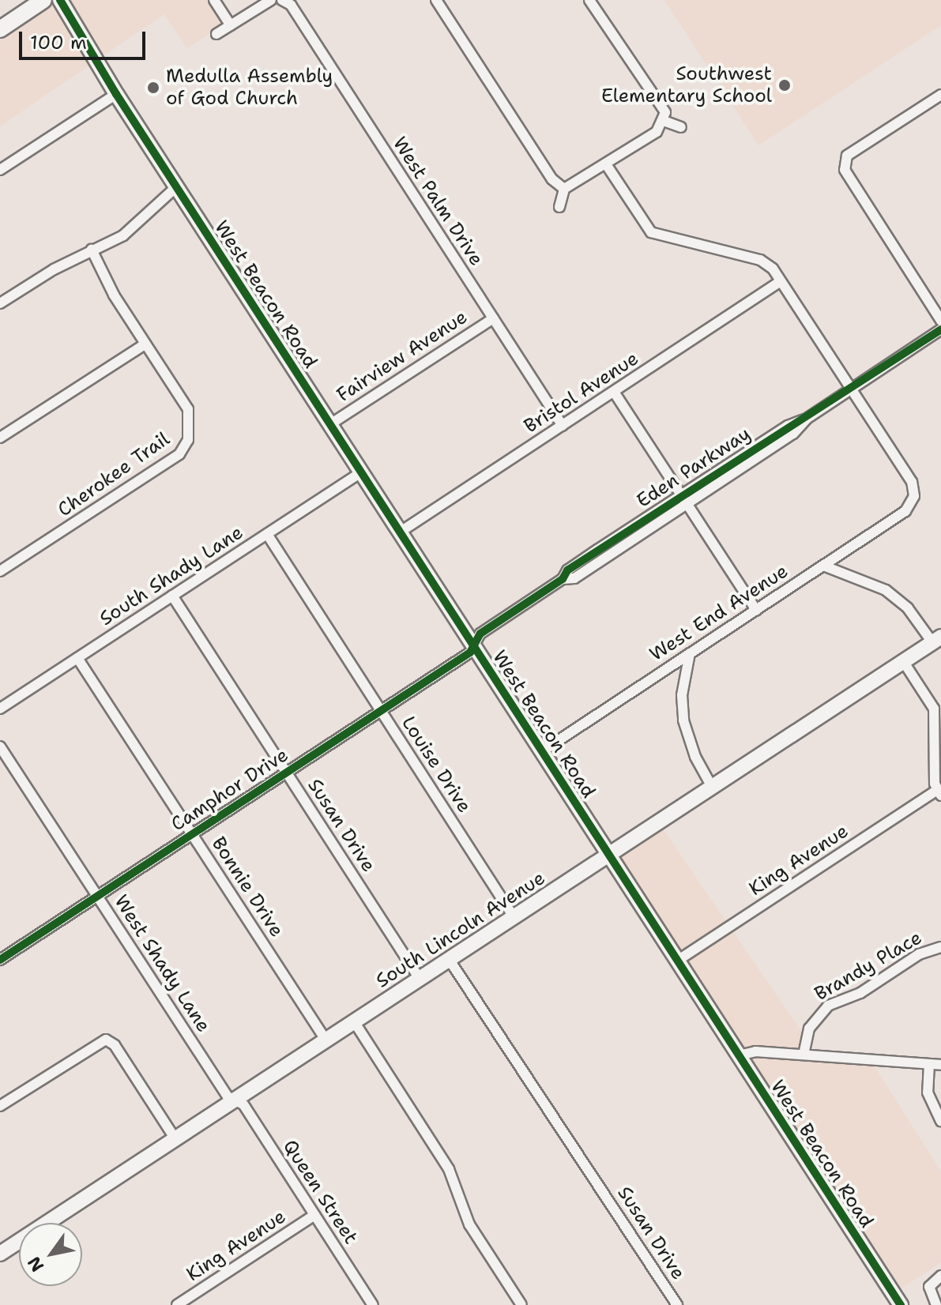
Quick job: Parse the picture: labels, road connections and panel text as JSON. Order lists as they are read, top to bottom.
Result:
{
  "streets": {
    "street": [
      "West Palm Drive",
      "West Beacon Road",
      "Fairview Avenue",
      "Bristol Avenue",
      "Eden Parkway",
      "Cherokee Trail",
      "South Shady Lane",
      "West End Avenue",
      "Louise Drive",
      "Camphor Drive",
      "Susan Drive",
      "King Avenue",
      "Bonnie Drive",
      "South Lincoln Avenue",
      "West Shady Lane",
      "Brandy Place",
      "Queen Street"
    ]
  },
  "crossings": [
    ["West Palm Drive", "Fairview Avenue"],
    ["West Palm Drive", "Bristol Avenue"],
    ["West Beacon Road", "Fairview Avenue"],
    ["West Beacon Road", "Bristol Avenue"],
    ["West Beacon Road", "Eden Parkway"],
    ["West Beacon Road", "South Shady Lane"],
    ["West Beacon Road", "West End Avenue"],
    ["West Beacon Road", "Camphor Drive"],
    ["West Beacon Road", "King Avenue"],
    ["West Beacon Road", "South Lincoln Avenue"],
    ["Eden Parkway", "West End Avenue"],
    ["Eden Parkway", "Camphor Drive"],
    ["South Shady Lane", "Louise Drive"],
    ["South Shady Lane", "Susan Drive"],
    ["South Shady Lane", "Bonnie Drive"],
    ["Louise Drive", "Camphor Drive"],
    ["Louise Drive", "South Lincoln Avenue"],
    ["Camphor Drive", "Susan Drive"],
    ["Camphor Drive", "Bonnie Drive"],
    ["Camphor Drive", "West Shady Lane"],
    ["Susan Drive", "South Lincoln Avenue"],
    ["King Avenue", "Queen Street"],
    ["Bonnie Drive", "South Lincoln Avenue"],
    ["South Lincoln Avenue", "West Shady Lane"],
    ["South Lincoln Avenue", "Queen Street"],
    ["West Shady Lane", "Queen Street"]
  ],
  "places": ["Southwest Elementary School", "Medulla Assembly of God Church"],
  "scale_bar": "100 m",
  "north": "bottom left"
}
